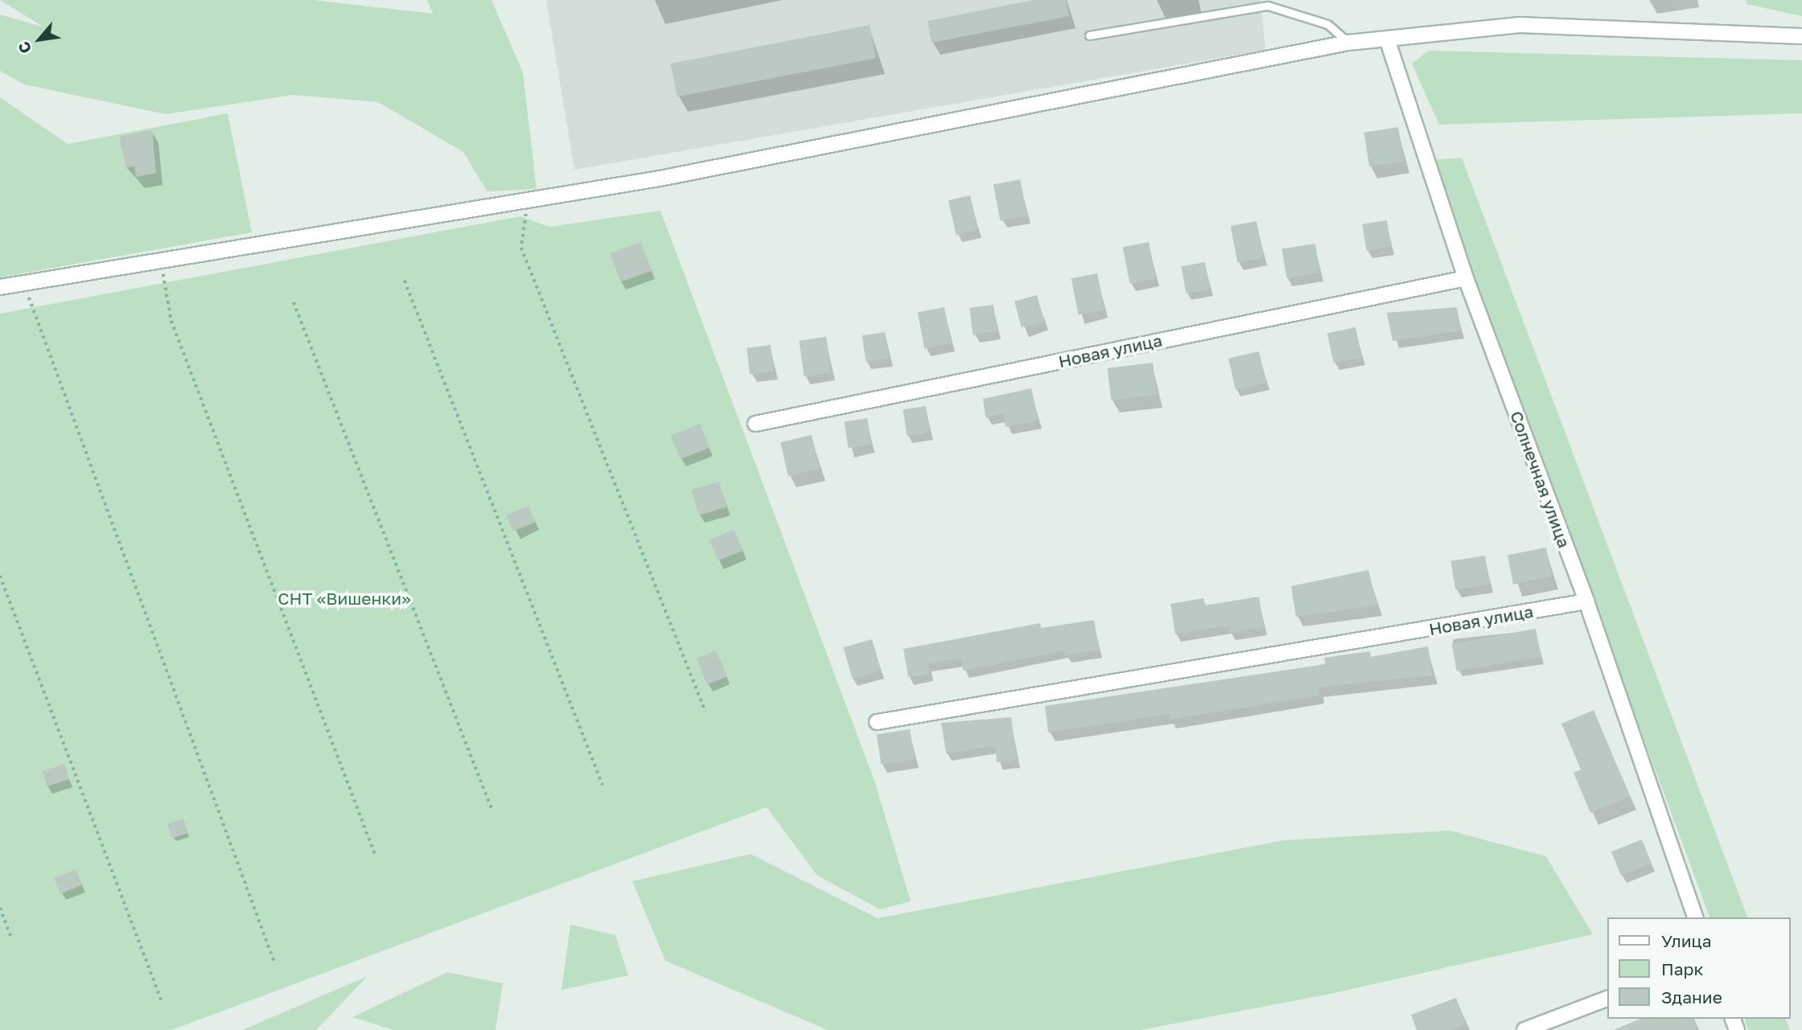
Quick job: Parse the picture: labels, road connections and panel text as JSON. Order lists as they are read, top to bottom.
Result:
{
  "streets": {
    "street": ["Новая улица", "Солнечная улица"]
  },
  "crossings": [
    ["Новая улица", "Солнечная улица"]
  ],
  "parks": ["СНТ «Вишенки»"],
  "legend": ["Улица", "Парк", "Здание"],
  "north": "bottom left"
}
